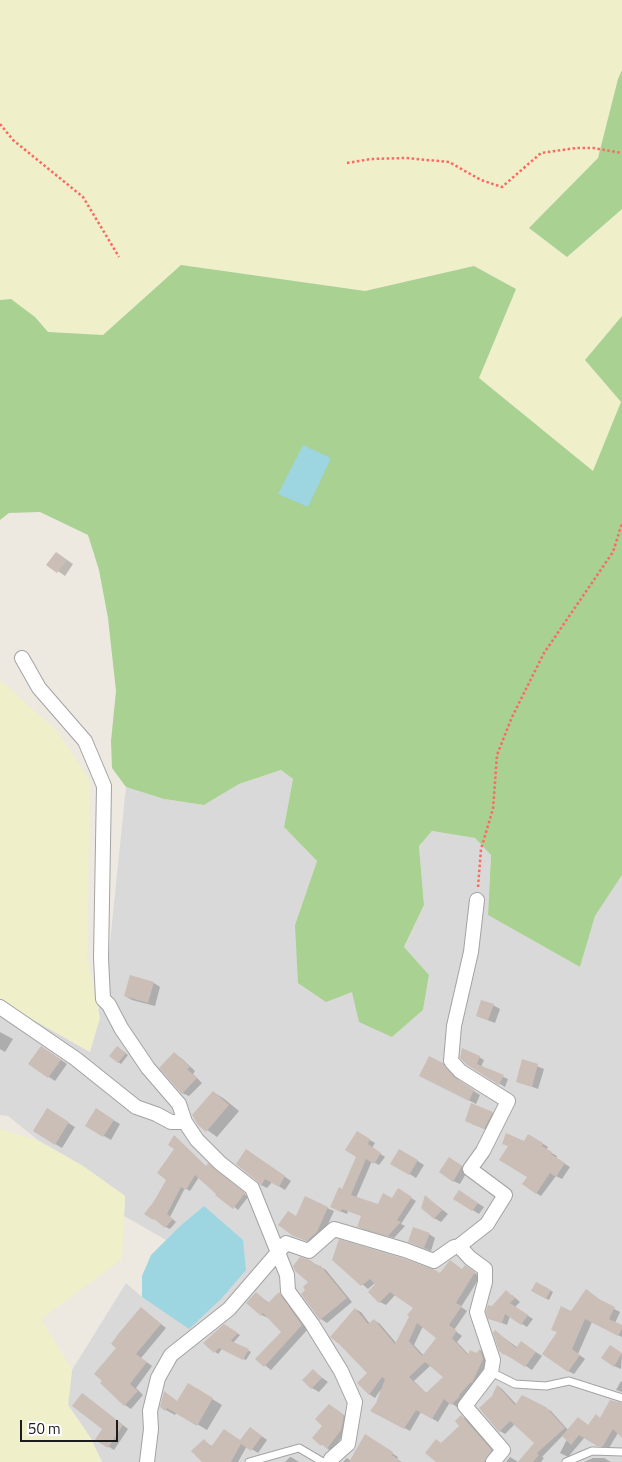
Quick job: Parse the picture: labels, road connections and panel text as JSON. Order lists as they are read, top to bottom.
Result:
{
  "scale_bar": "50 m"
}
